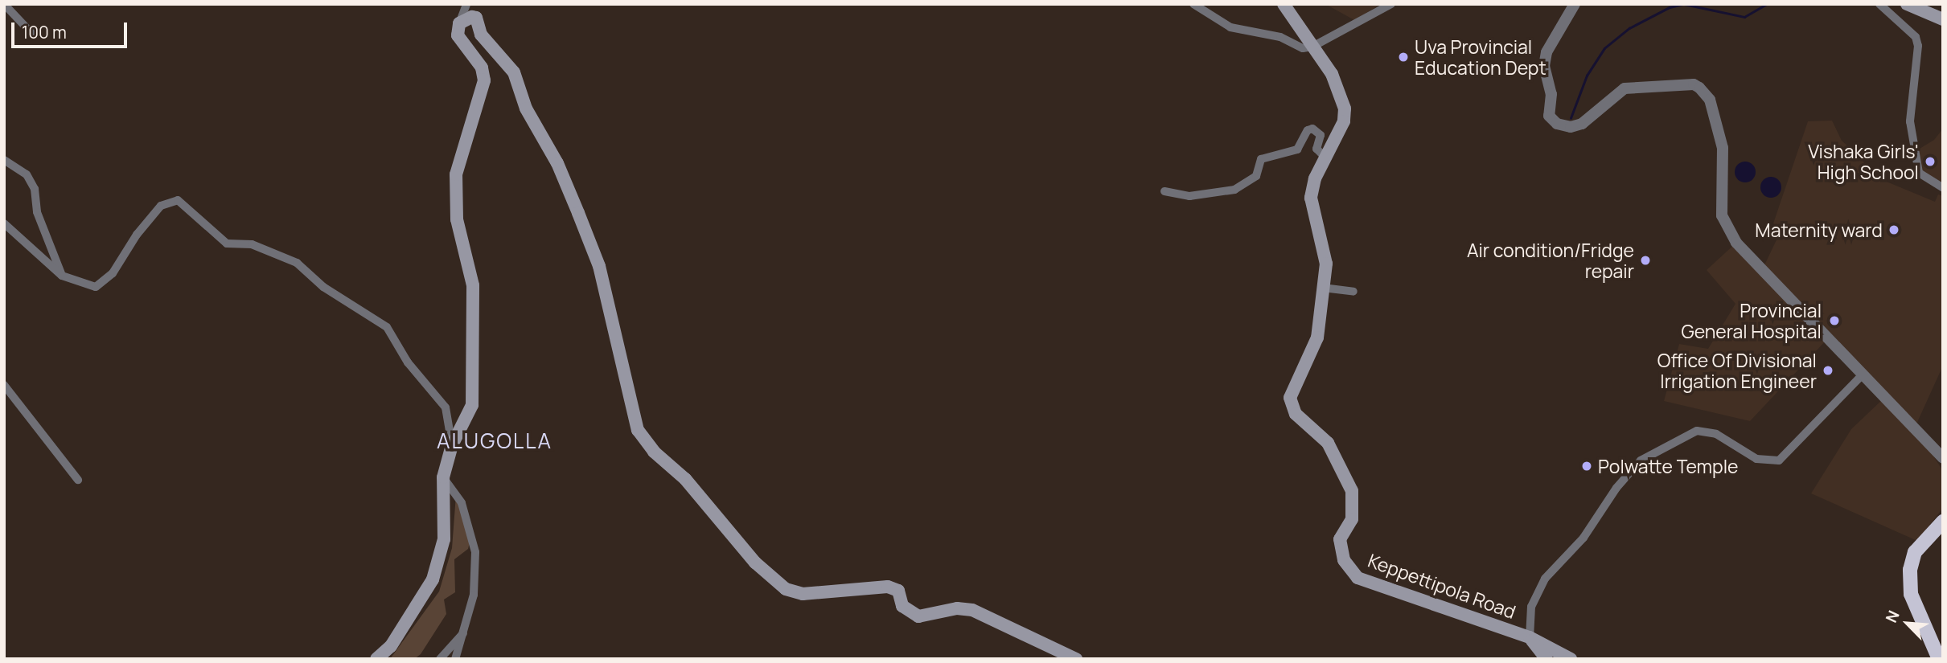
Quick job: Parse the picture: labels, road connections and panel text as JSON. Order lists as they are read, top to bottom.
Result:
{
  "streets": {
    "main road": ["Keppettipola Road"]
  },
  "districts": ["ALUGOLLA"],
  "places": [
    "Uva Provincial Education Dept",
    "Vishaka Girls' High School",
    "Maternity ward",
    "Air condition/Fridge repair",
    "Provincial General Hospital",
    "Office Of Divisional Irrigation Engineer",
    "Polwatte Temple"
  ],
  "scale_bar": "100 m",
  "north": "top left"
}
